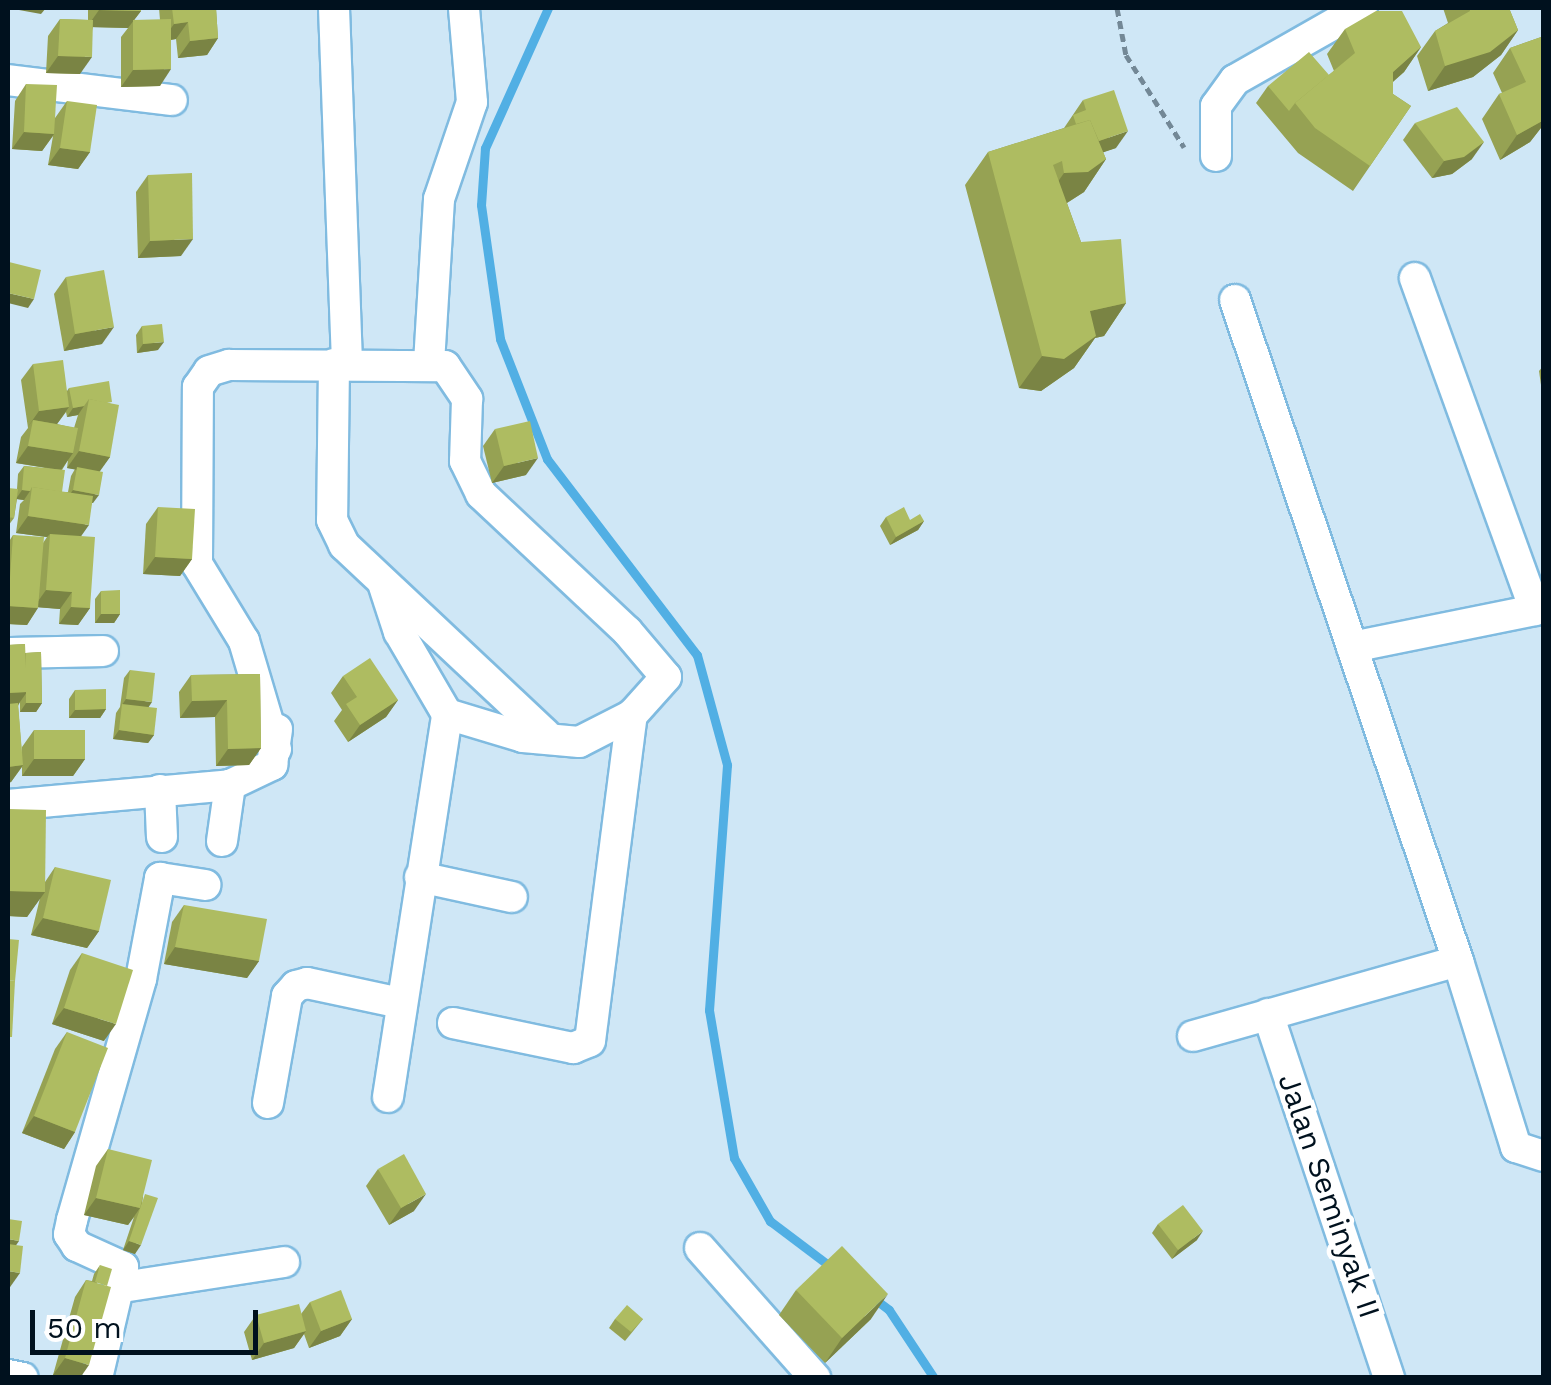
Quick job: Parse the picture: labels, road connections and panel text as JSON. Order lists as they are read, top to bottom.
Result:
{
  "streets": {
    "street": ["Jalan Seminyak II"]
  },
  "scale_bar": "50 m"
}
